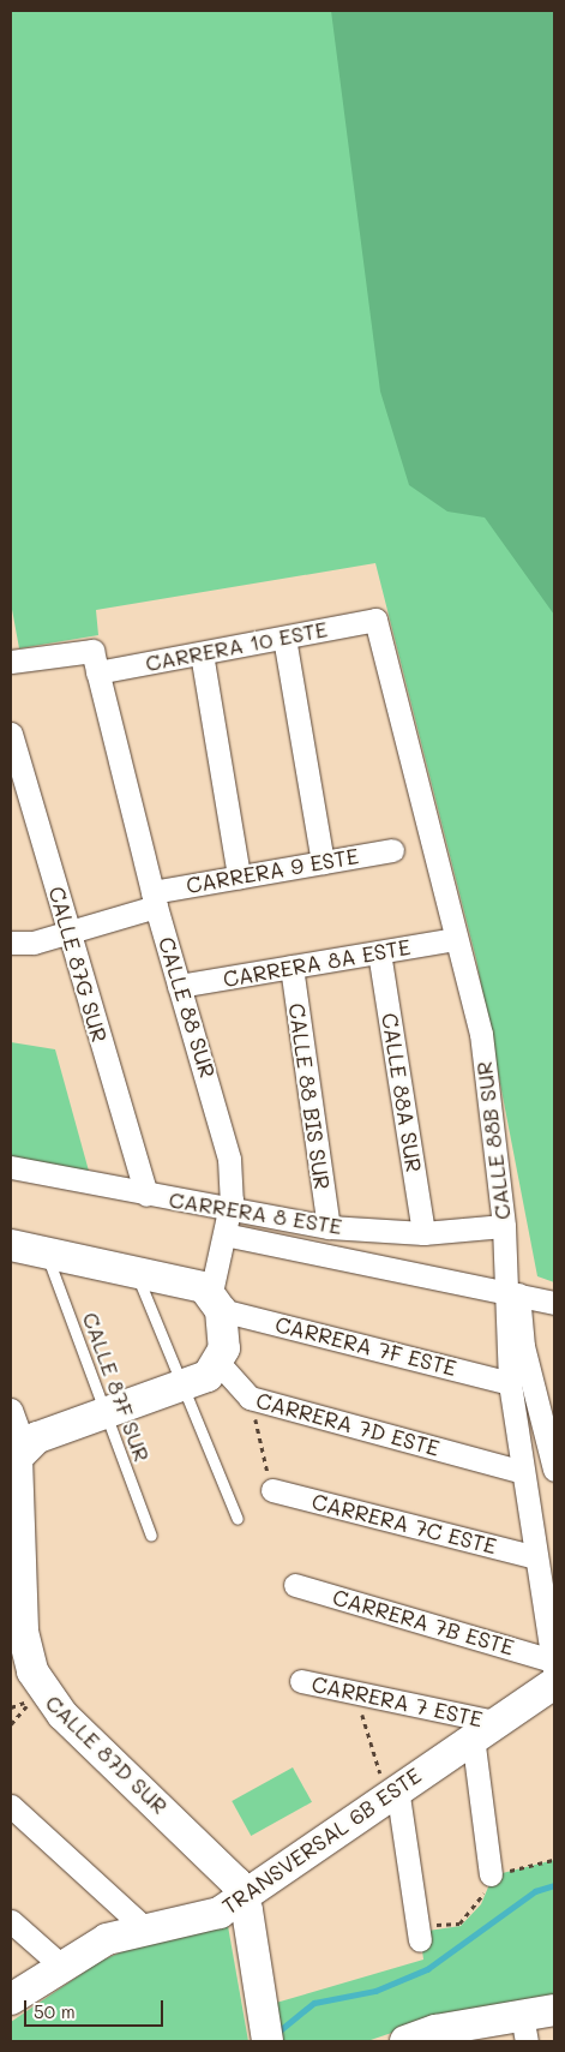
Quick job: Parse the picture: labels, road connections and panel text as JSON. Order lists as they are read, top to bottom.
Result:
{
  "streets": {
    "street": [
      "CARRERA 10 ESTE",
      "CARRERA 9 ESTE",
      "CARRERA 8A ESTE",
      "CALLE 87G SUR",
      "CALLE 88 SUR",
      "CALLE 88A SUR",
      "CALLE 88 BIS SUR",
      "CALLE 88B SUR",
      "CARRERA 8 ESTE",
      "CARRERA 7F ESTE",
      "CARRERA 7D ESTE",
      "CARRERA 7C ESTE",
      "CARRERA 7B ESTE",
      "CARRERA 7 ESTE",
      "CALLE 87D SUR",
      "TRANSVERSAL 6B ESTE"
    ],
    "lane": ["CALLE 87F SUR"]
  },
  "crossings": [
    ["CARRERA 10 ESTE", "CALLE 88 SUR"],
    ["CARRERA 10 ESTE", "CALLE 88B SUR"],
    ["CARRERA 9 ESTE", "CALLE 87G SUR"],
    ["CARRERA 9 ESTE", "CALLE 88 SUR"],
    ["CARRERA 8A ESTE", "CALLE 88 SUR"],
    ["CARRERA 8A ESTE", "CALLE 88A SUR"],
    ["CARRERA 8A ESTE", "CALLE 88 BIS SUR"],
    ["CARRERA 8A ESTE", "CALLE 88B SUR"],
    ["CALLE 87G SUR", "CARRERA 8 ESTE"],
    ["CALLE 88 SUR", "CARRERA 8 ESTE"],
    ["CALLE 88 SUR", "CARRERA 7F ESTE"],
    ["CALLE 88 SUR", "CARRERA 7D ESTE"],
    ["CALLE 88A SUR", "CARRERA 8 ESTE"],
    ["CALLE 88 BIS SUR", "CARRERA 8 ESTE"],
    ["CALLE 88B SUR", "CARRERA 8 ESTE"],
    ["CALLE 88B SUR", "CARRERA 7F ESTE"],
    ["CALLE 88B SUR", "CARRERA 7D ESTE"],
    ["CALLE 88B SUR", "CARRERA 7C ESTE"],
    ["CALLE 88B SUR", "CARRERA 7B ESTE"],
    ["CALLE 88B SUR", "TRANSVERSAL 6B ESTE"],
    ["CARRERA 7F ESTE", "CALLE 87F SUR"],
    ["CARRERA 7B ESTE", "TRANSVERSAL 6B ESTE"],
    ["CARRERA 7 ESTE", "TRANSVERSAL 6B ESTE"],
    ["CALLE 87D SUR", "TRANSVERSAL 6B ESTE"]
  ],
  "scale_bar": "50 m"
}
